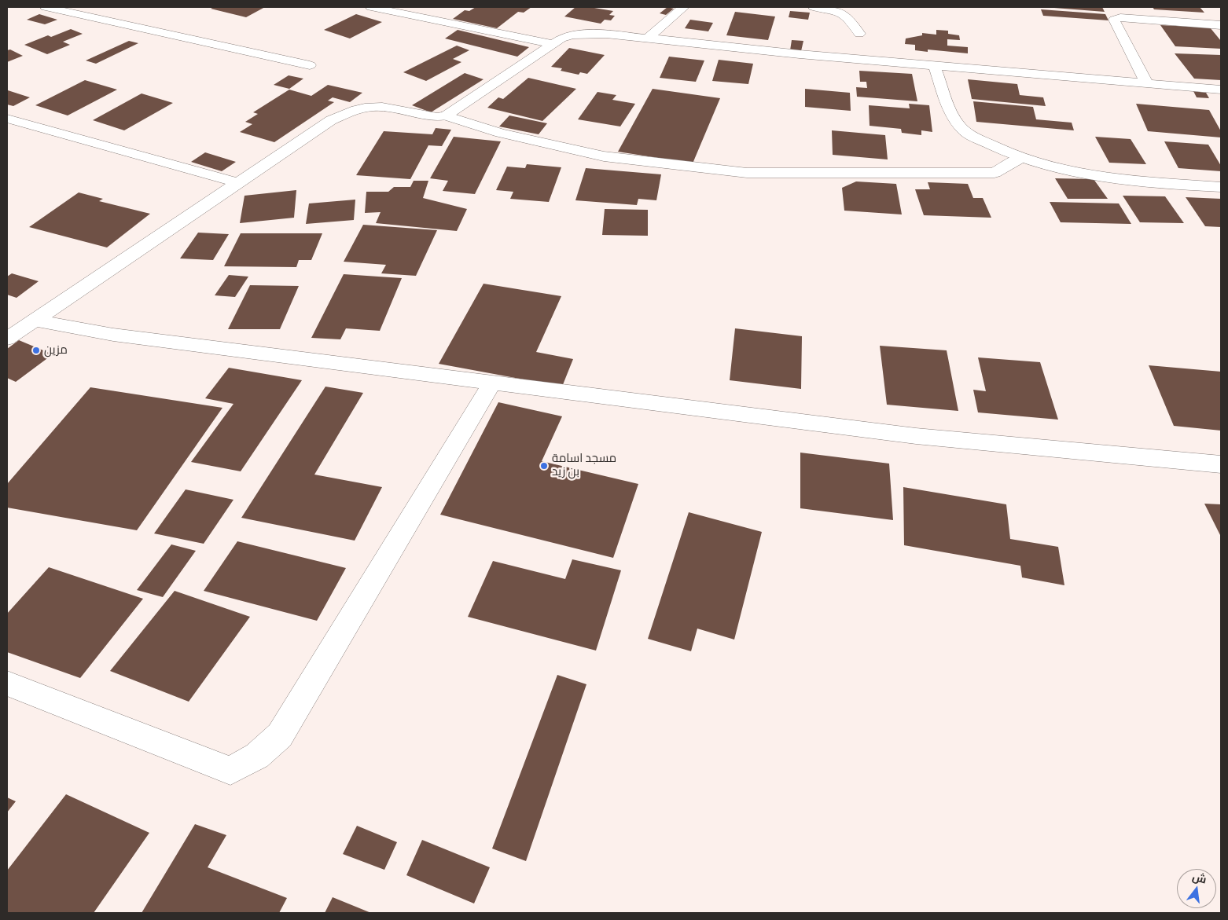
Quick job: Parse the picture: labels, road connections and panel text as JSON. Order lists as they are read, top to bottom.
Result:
{
  "places": ["مزين", "مسجد اسامة بن زيد"],
  "north": "top"
}
